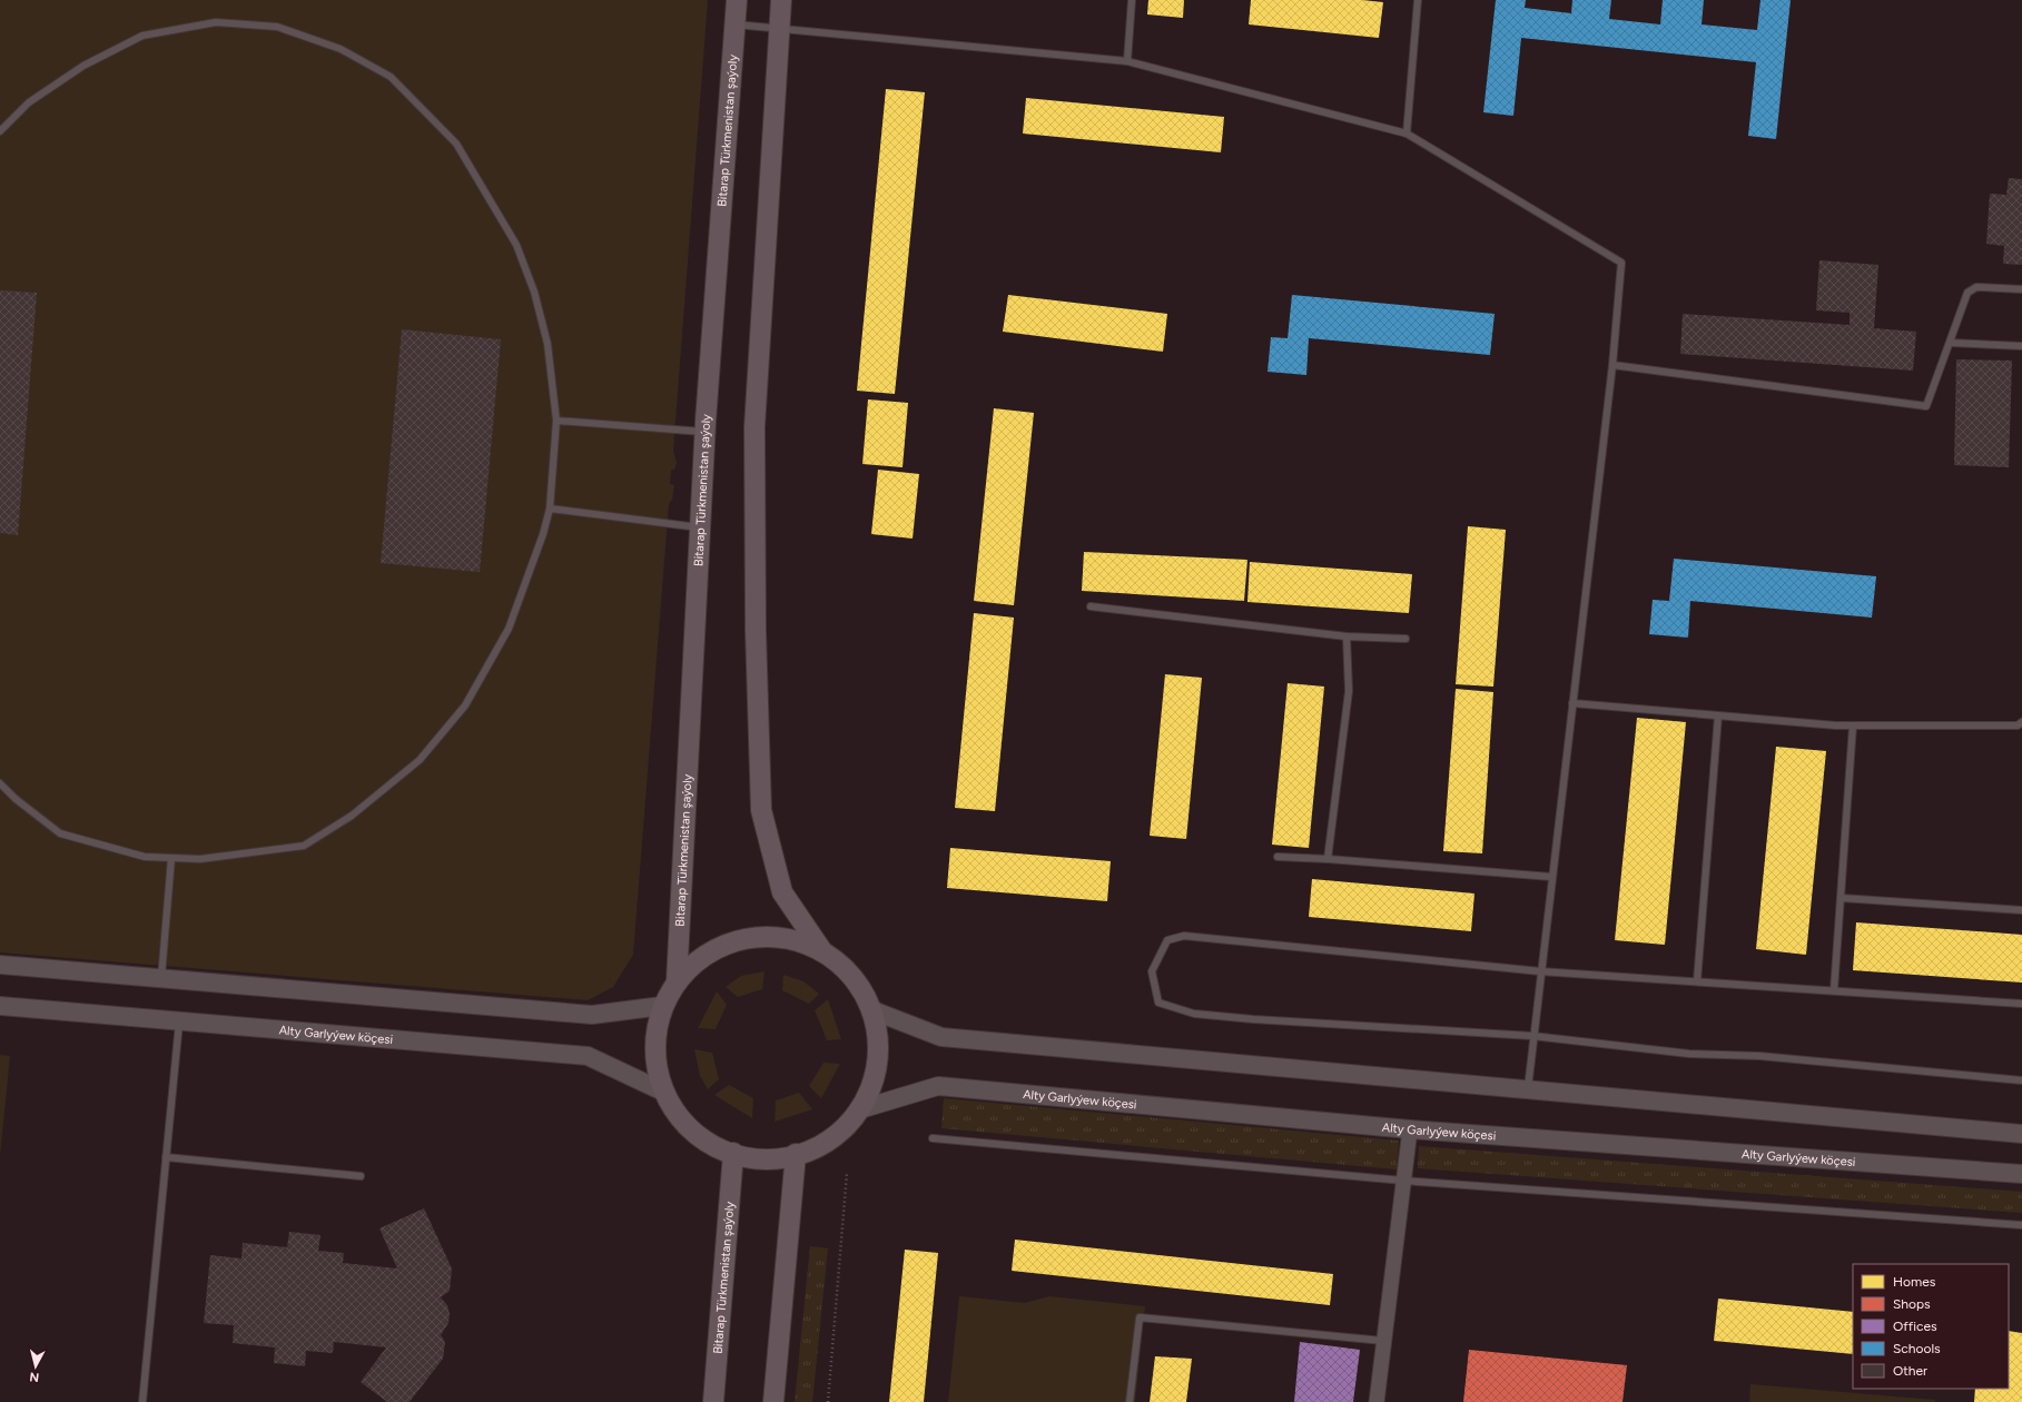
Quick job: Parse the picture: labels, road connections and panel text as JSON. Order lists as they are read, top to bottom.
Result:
{
  "streets": {
    "main road": ["Bitarap Türkmenistan şaýoly"],
    "street": ["Alty Garlyýew köçesi"]
  },
  "legend": [
    "Homes",
    "Shops",
    "Offices",
    "Schools",
    "Other"
  ],
  "north": "bottom"
}
